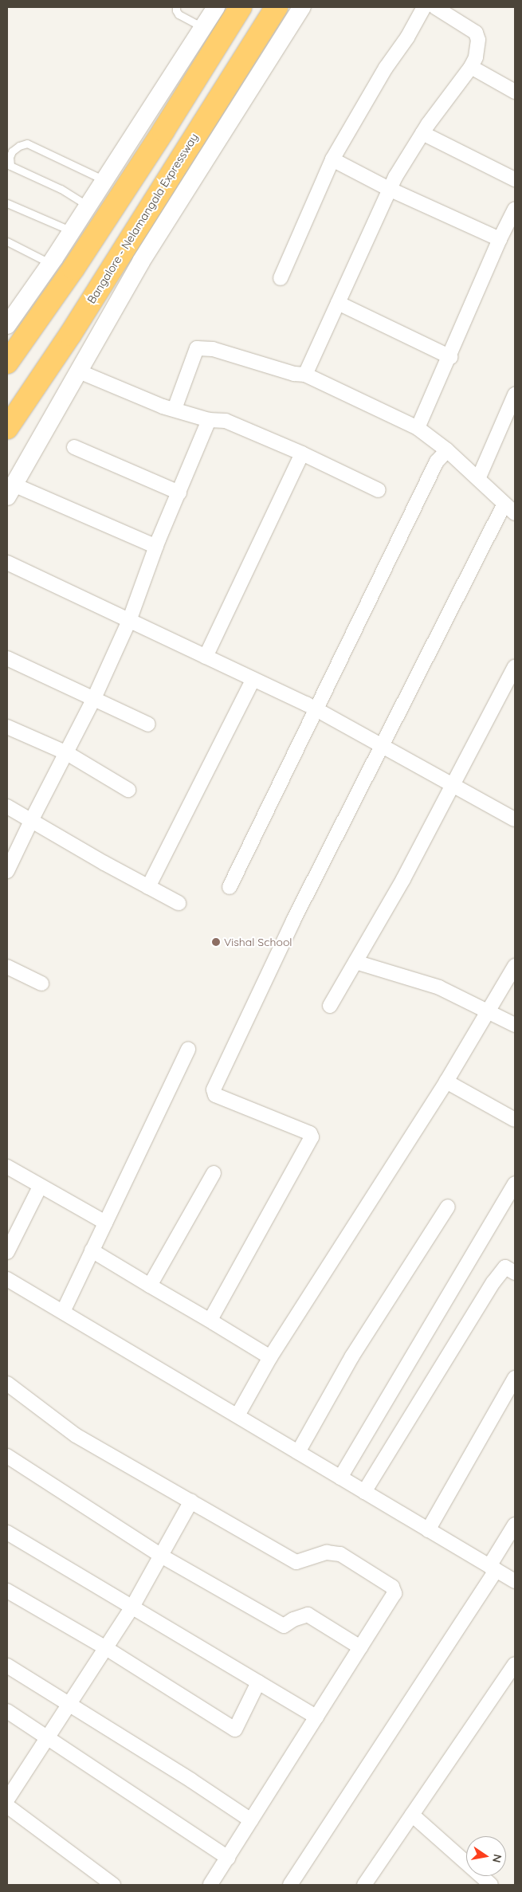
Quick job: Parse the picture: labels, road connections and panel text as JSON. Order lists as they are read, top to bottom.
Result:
{
  "streets": {
    "highway": ["Bangalore - Nelamangala Expressway"]
  },
  "places": ["Vishal School"],
  "north": "right"
}
